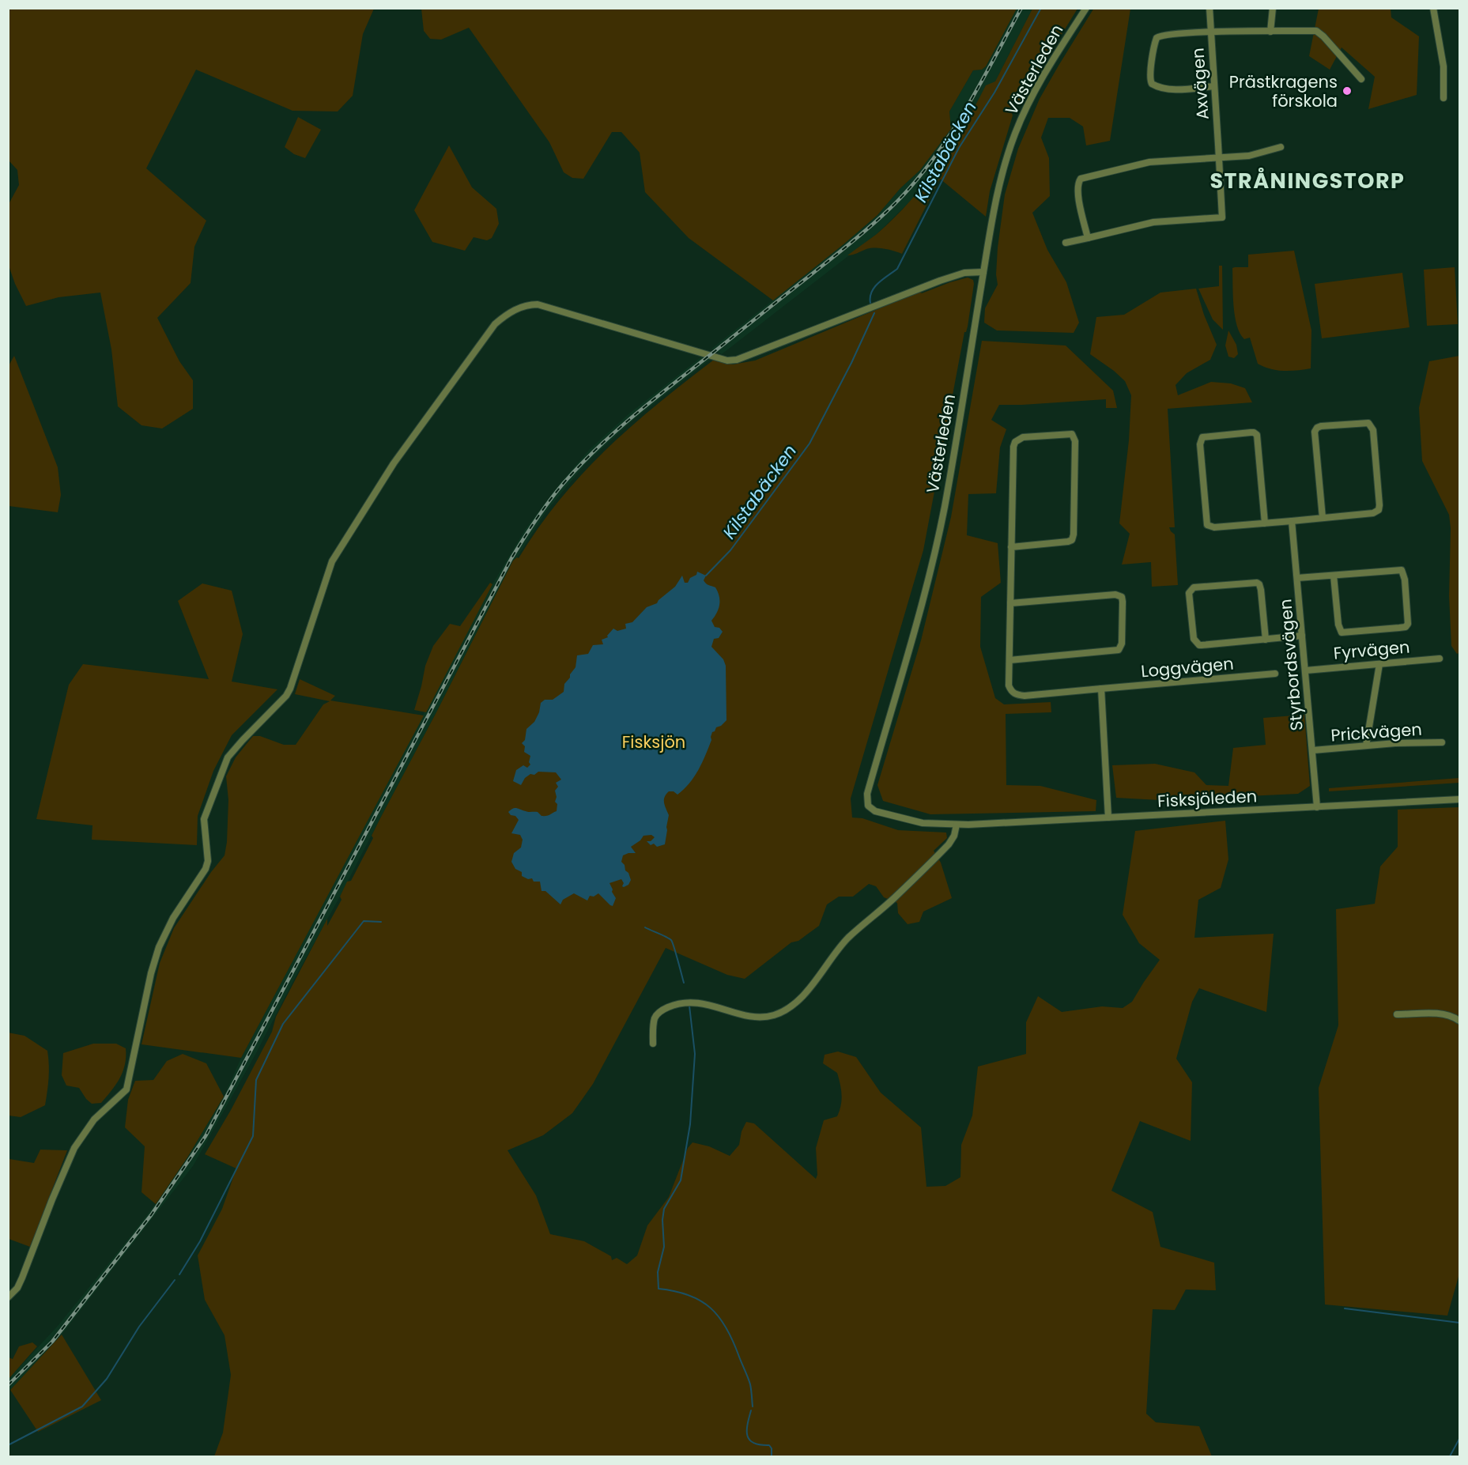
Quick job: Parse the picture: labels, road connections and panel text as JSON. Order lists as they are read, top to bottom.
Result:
{
  "streets": {
    "street": [
      "Västerleden",
      "Axvägen",
      "Fyrvägen",
      "Styrbordsvägen",
      "Loggvägen",
      "Prickvägen",
      "Fisksjöleden"
    ]
  },
  "crossings": [
    ["Västerleden", "Fisksjöleden"],
    ["Fyrvägen", "Styrbordsvägen"],
    ["Styrbordsvägen", "Prickvägen"],
    ["Styrbordsvägen", "Fisksjöleden"]
  ],
  "districts": ["STRÅNINGSTORP"],
  "water": ["Kilstabäcken"],
  "parks": ["Fisksjön"],
  "places": ["Prästkragens förskola"]
}
